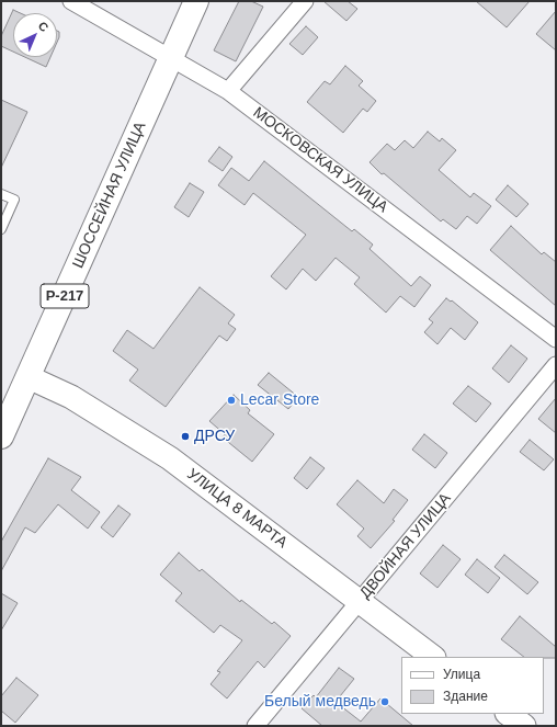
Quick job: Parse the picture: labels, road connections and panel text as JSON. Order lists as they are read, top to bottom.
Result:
{
  "streets": {
    "highway": ["ШОССЕЙНАЯ УЛИЦА", "Р-217"],
    "main road": ["УЛИЦА 8 МАРТА"],
    "street": ["МОСКОВСКАЯ УЛИЦА", "ДВОЙНАЯ УЛИЦА"]
  },
  "crossings": [
    ["МОСКОВСКАЯ УЛИЦА", "ШОССЕЙНАЯ УЛИЦА"],
    ["ШОССЕЙНАЯ УЛИЦА", "УЛИЦА 8 МАРТА"],
    ["УЛИЦА 8 МАРТА", "ДВОЙНАЯ УЛИЦА"]
  ],
  "places": ["Lecar Store", "ДРСУ", "Белый медведь"],
  "legend": ["Улица", "Здание"],
  "north": "top right"
}
